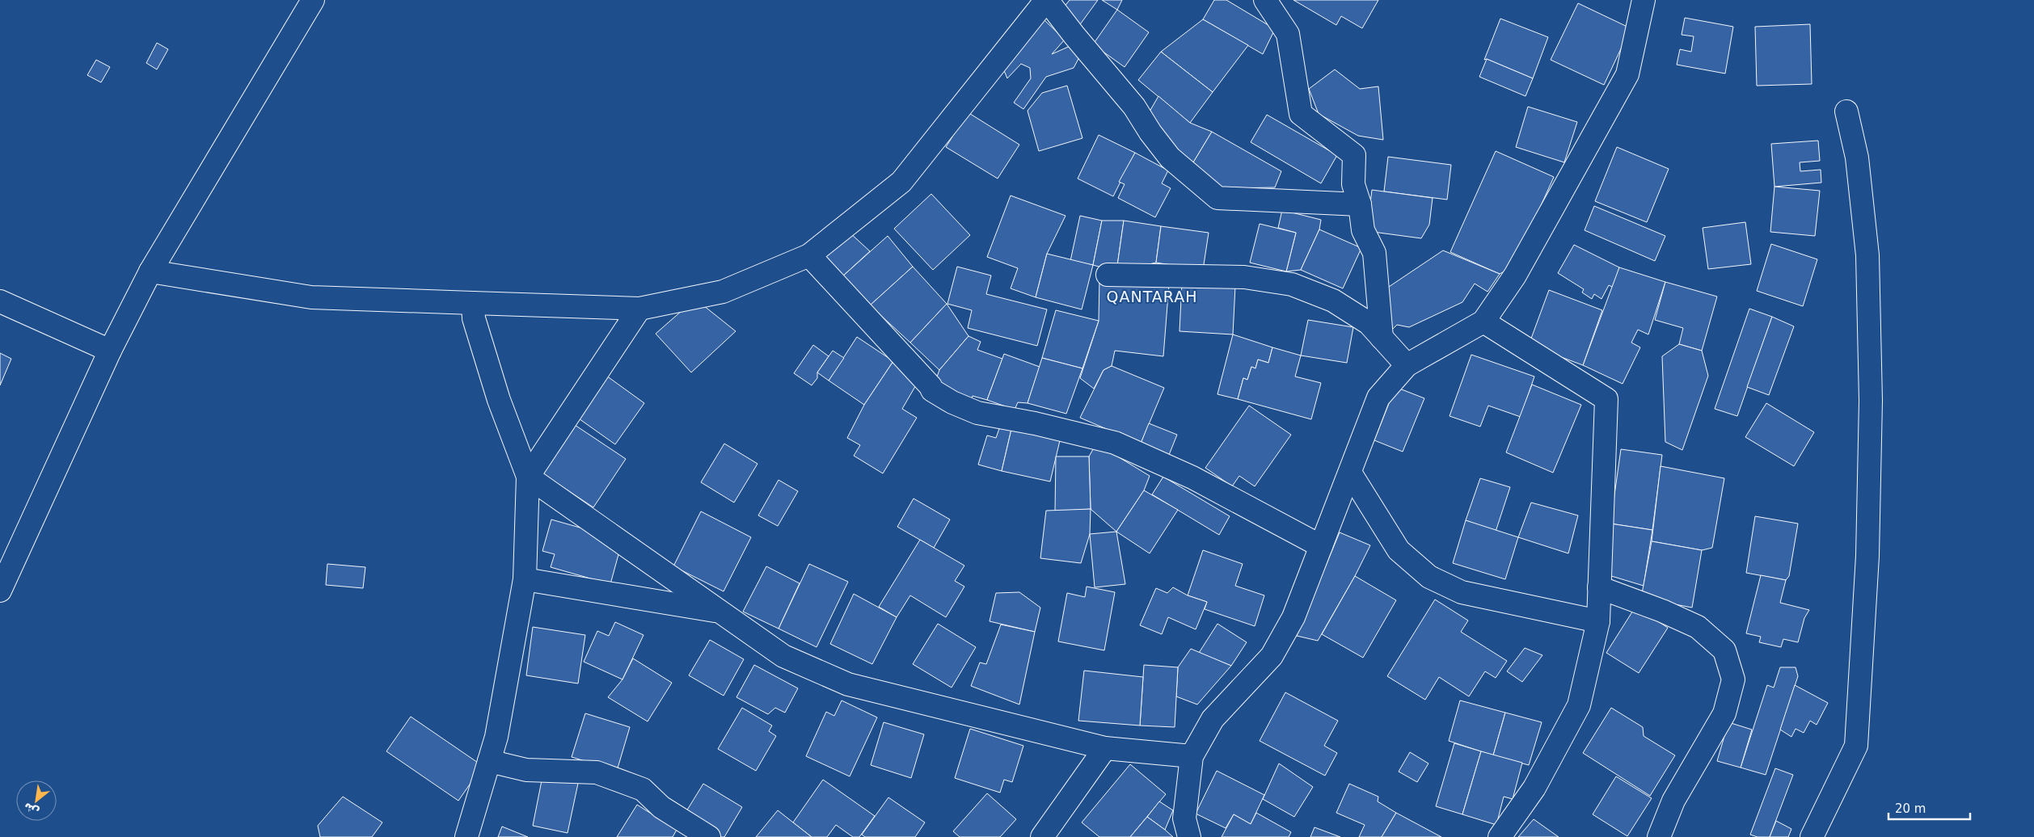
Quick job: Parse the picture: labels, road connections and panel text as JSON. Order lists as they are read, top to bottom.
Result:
{
  "districts": ["QANTARAH"],
  "scale_bar": "20 m",
  "north": "bottom left"
}
